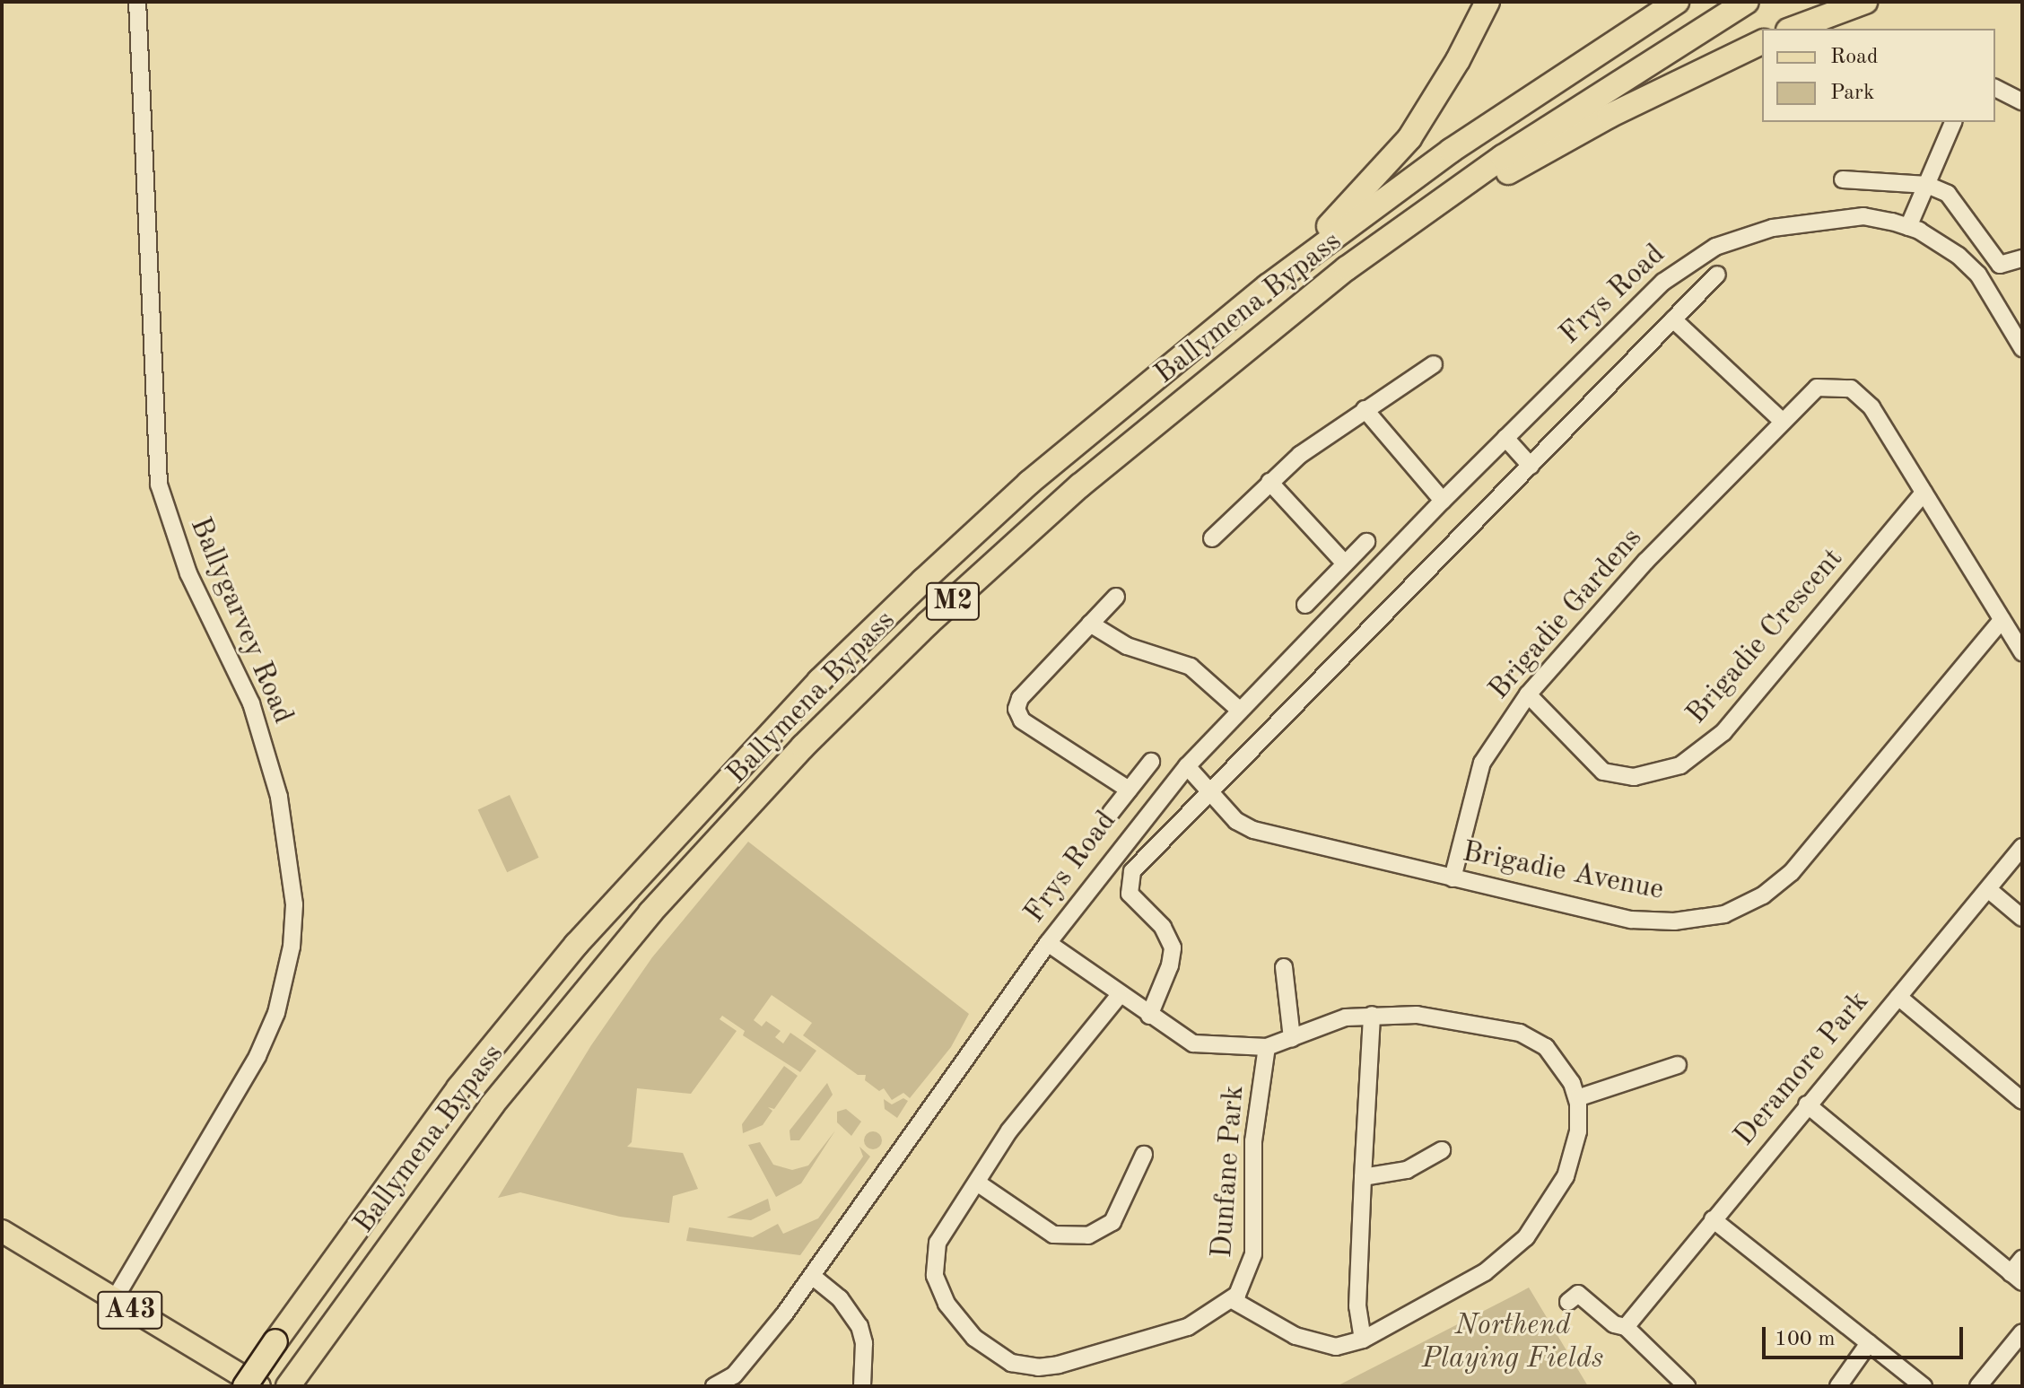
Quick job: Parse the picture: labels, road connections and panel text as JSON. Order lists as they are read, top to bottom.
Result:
{
  "streets": {
    "highway": ["Ballymena Bypass", "M2"],
    "main road": ["A43"],
    "street": [
      "Frys Road",
      "Brigadie Gardens",
      "Ballygarvey Road",
      "Brigadie Crescent",
      "Brigadie Avenue",
      "Deramore Park",
      "Dunfane Park"
    ]
  },
  "crossings": [
    ["Frys Road", "Brigadie Avenue"],
    ["Frys Road", "Dunfane Park"],
    ["Brigadie Gardens", "Brigadie Crescent"],
    ["Brigadie Gardens", "Brigadie Avenue"],
    ["Ballygarvey Road", "A43"]
  ],
  "parks": ["Northend Playing Fields"],
  "legend": ["Road", "Park"],
  "scale_bar": "100 m"
}
